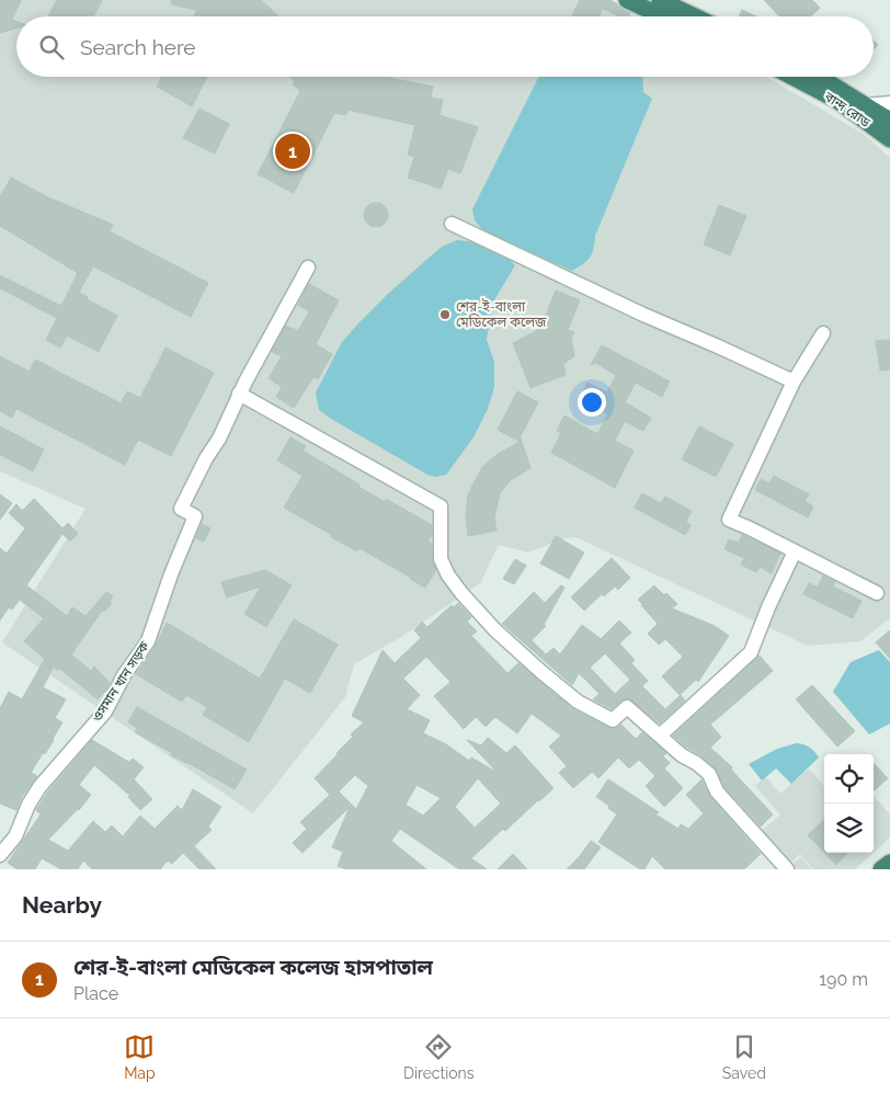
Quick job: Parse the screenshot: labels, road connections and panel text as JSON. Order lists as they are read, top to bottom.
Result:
{
  "streets": {
    "highway": ["বান্দ রোড"],
    "street": ["ওসমান খান সড়ক"]
  },
  "places": ["শের-ই-বাংলা মেডিকেল কলেজ"],
  "page": {
    "search": "Search here",
    "pins": "1",
    "heading": "Nearby",
    "list": [
      {
        "mark": "1",
        "name": "শের-ই-বাংলা মেডিকেল কলেজ হাসপাতাল",
        "note": "Place",
        "value": "190 m"
      }
    ],
    "nav": ["Map", "Directions", "Saved"]
  }
}
